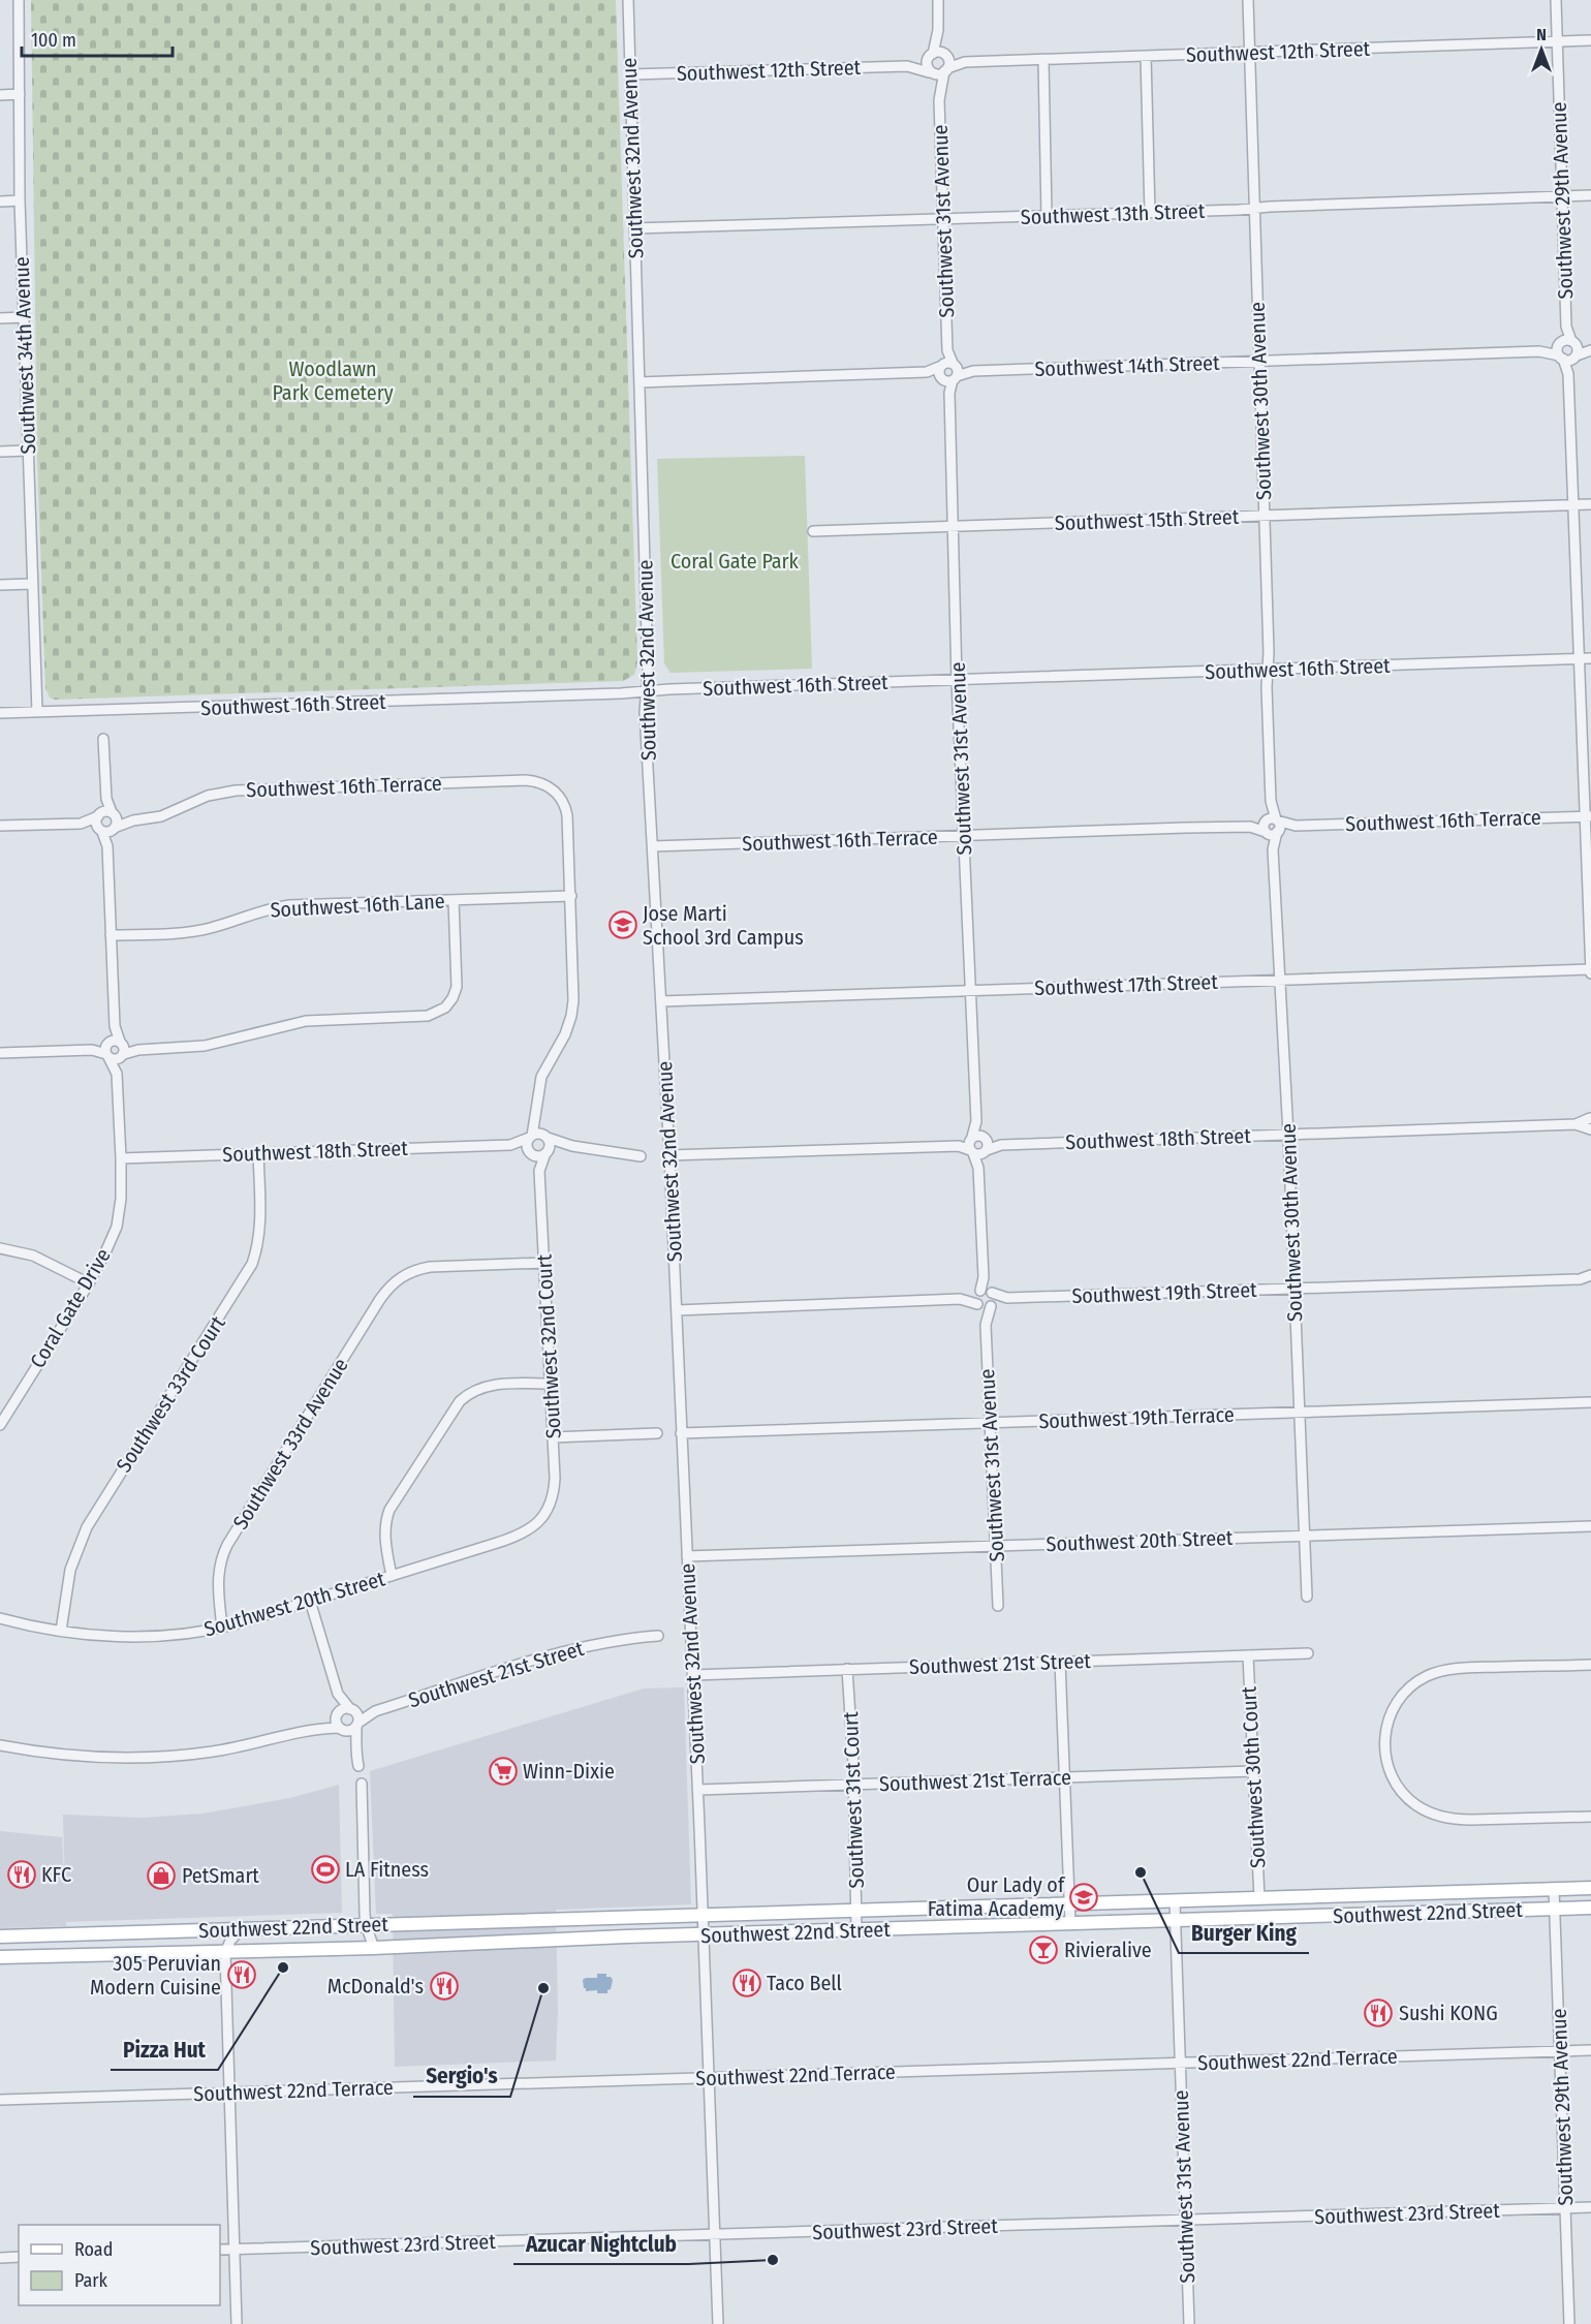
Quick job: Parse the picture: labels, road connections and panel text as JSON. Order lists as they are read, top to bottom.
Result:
{
  "streets": {
    "main road": ["Southwest 22nd Street"],
    "street": [
      "Southwest 12th Street",
      "Southwest 32nd Avenue",
      "Southwest 29th Avenue",
      "Southwest 13th Street",
      "Southwest 31st Avenue",
      "Southwest 34th Avenue",
      "Southwest 14th Street",
      "Southwest 30th Avenue",
      "Southwest 15th Street",
      "Southwest 16th Street",
      "Southwest 16th Terrace",
      "Southwest 16th Lane",
      "Southwest 17th Street",
      "Southwest 18th Street",
      "Southwest 19th Street",
      "Coral Gate Drive",
      "Southwest 32nd Court",
      "Southwest 33rd Court",
      "Southwest 19th Terrace",
      "Southwest 33rd Avenue",
      "Southwest 20th Street",
      "Southwest 21st Street",
      "Southwest 30th Court",
      "Southwest 21st Terrace",
      "Southwest 31st Court",
      "Southwest 22nd Terrace",
      "Southwest 23rd Street"
    ]
  },
  "crossings": [
    ["Southwest 12th Street", "Southwest 32nd Avenue"],
    ["Southwest 12th Street", "Southwest 29th Avenue"],
    ["Southwest 12th Street", "Southwest 31st Avenue"],
    ["Southwest 12th Street", "Southwest 30th Avenue"],
    ["Southwest 32nd Avenue", "Southwest 13th Street"],
    ["Southwest 32nd Avenue", "Southwest 16th Street"],
    ["Southwest 32nd Avenue", "Southwest 16th Terrace"],
    ["Southwest 32nd Avenue", "Southwest 17th Street"],
    ["Southwest 32nd Avenue", "Southwest 19th Terrace"],
    ["Southwest 32nd Avenue", "Southwest 20th Street"],
    ["Southwest 32nd Avenue", "Southwest 21st Street"],
    ["Southwest 32nd Avenue", "Southwest 21st Terrace"],
    ["Southwest 32nd Avenue", "Southwest 22nd Street"],
    ["Southwest 32nd Avenue", "Southwest 22nd Terrace"],
    ["Southwest 32nd Avenue", "Southwest 23rd Street"],
    ["Southwest 29th Avenue", "Southwest 13th Street"],
    ["Southwest 29th Avenue", "Southwest 14th Street"],
    ["Southwest 29th Avenue", "Southwest 22nd Street"],
    ["Southwest 29th Avenue", "Southwest 22nd Terrace"],
    ["Southwest 29th Avenue", "Southwest 23rd Street"],
    ["Southwest 13th Street", "Southwest 31st Avenue"],
    ["Southwest 13th Street", "Southwest 30th Avenue"],
    ["Southwest 31st Avenue", "Southwest 14th Street"],
    ["Southwest 31st Avenue", "Southwest 15th Street"],
    ["Southwest 31st Avenue", "Southwest 16th Street"],
    ["Southwest 31st Avenue", "Southwest 16th Terrace"],
    ["Southwest 31st Avenue", "Southwest 17th Street"],
    ["Southwest 31st Avenue", "Southwest 18th Street"],
    ["Southwest 31st Avenue", "Southwest 19th Street"],
    ["Southwest 31st Avenue", "Southwest 19th Terrace"],
    ["Southwest 31st Avenue", "Southwest 20th Street"],
    ["Southwest 31st Avenue", "Southwest 22nd Street"],
    ["Southwest 31st Avenue", "Southwest 22nd Terrace"],
    ["Southwest 31st Avenue", "Southwest 23rd Street"],
    ["Southwest 34th Avenue", "Southwest 16th Street"],
    ["Southwest 14th Street", "Southwest 30th Avenue"],
    ["Southwest 30th Avenue", "Southwest 15th Street"],
    ["Southwest 30th Avenue", "Southwest 16th Street"],
    ["Southwest 30th Avenue", "Southwest 16th Terrace"],
    ["Southwest 30th Avenue", "Southwest 17th Street"],
    ["Southwest 30th Avenue", "Southwest 18th Street"],
    ["Southwest 30th Avenue", "Southwest 19th Street"],
    ["Southwest 30th Avenue", "Southwest 19th Terrace"],
    ["Southwest 30th Avenue", "Southwest 20th Street"],
    ["Southwest 16th Terrace", "Southwest 16th Lane"],
    ["Southwest 16th Terrace", "Coral Gate Drive"],
    ["Southwest 16th Lane", "Coral Gate Drive"],
    ["Southwest 18th Street", "Coral Gate Drive"],
    ["Southwest 18th Street", "Southwest 32nd Court"],
    ["Southwest 18th Street", "Southwest 33rd Court"],
    ["Southwest 32nd Court", "Southwest 33rd Avenue"],
    ["Southwest 32nd Court", "Southwest 20th Street"],
    ["Southwest 33rd Court", "Southwest 20th Street"],
    ["Southwest 33rd Avenue", "Southwest 20th Street"],
    ["Southwest 21st Street", "Southwest 30th Court"],
    ["Southwest 21st Street", "Southwest 31st Court"],
    ["Southwest 30th Court", "Southwest 21st Terrace"],
    ["Southwest 30th Court", "Southwest 22nd Street"],
    ["Southwest 21st Terrace", "Southwest 31st Court"],
    ["Southwest 31st Court", "Southwest 22nd Street"]
  ],
  "parks": ["Woodlawn Park Cemetery", "Coral Gate Park"],
  "places": {
    "school or university": ["Jose Marti School 3rd Campus", "Our Lady of Fatima Academy"],
    "supermarket": ["Winn-Dixie"],
    "sports": ["LA Fitness"],
    "other": [
      "Burger King",
      "Pizza Hut",
      "Sergio's",
      "Azucar Nightclub"
    ],
    "restaurant": [
      "KFC",
      "305 Peruvian Modern Cuisine",
      "Taco Bell",
      "McDonald's",
      "Sushi KONG"
    ],
    "shop": ["PetSmart"],
    "bar": ["Rivieralive"]
  },
  "legend": ["Road", "Park"],
  "scale_bar": "100 m",
  "north": "top"
}
